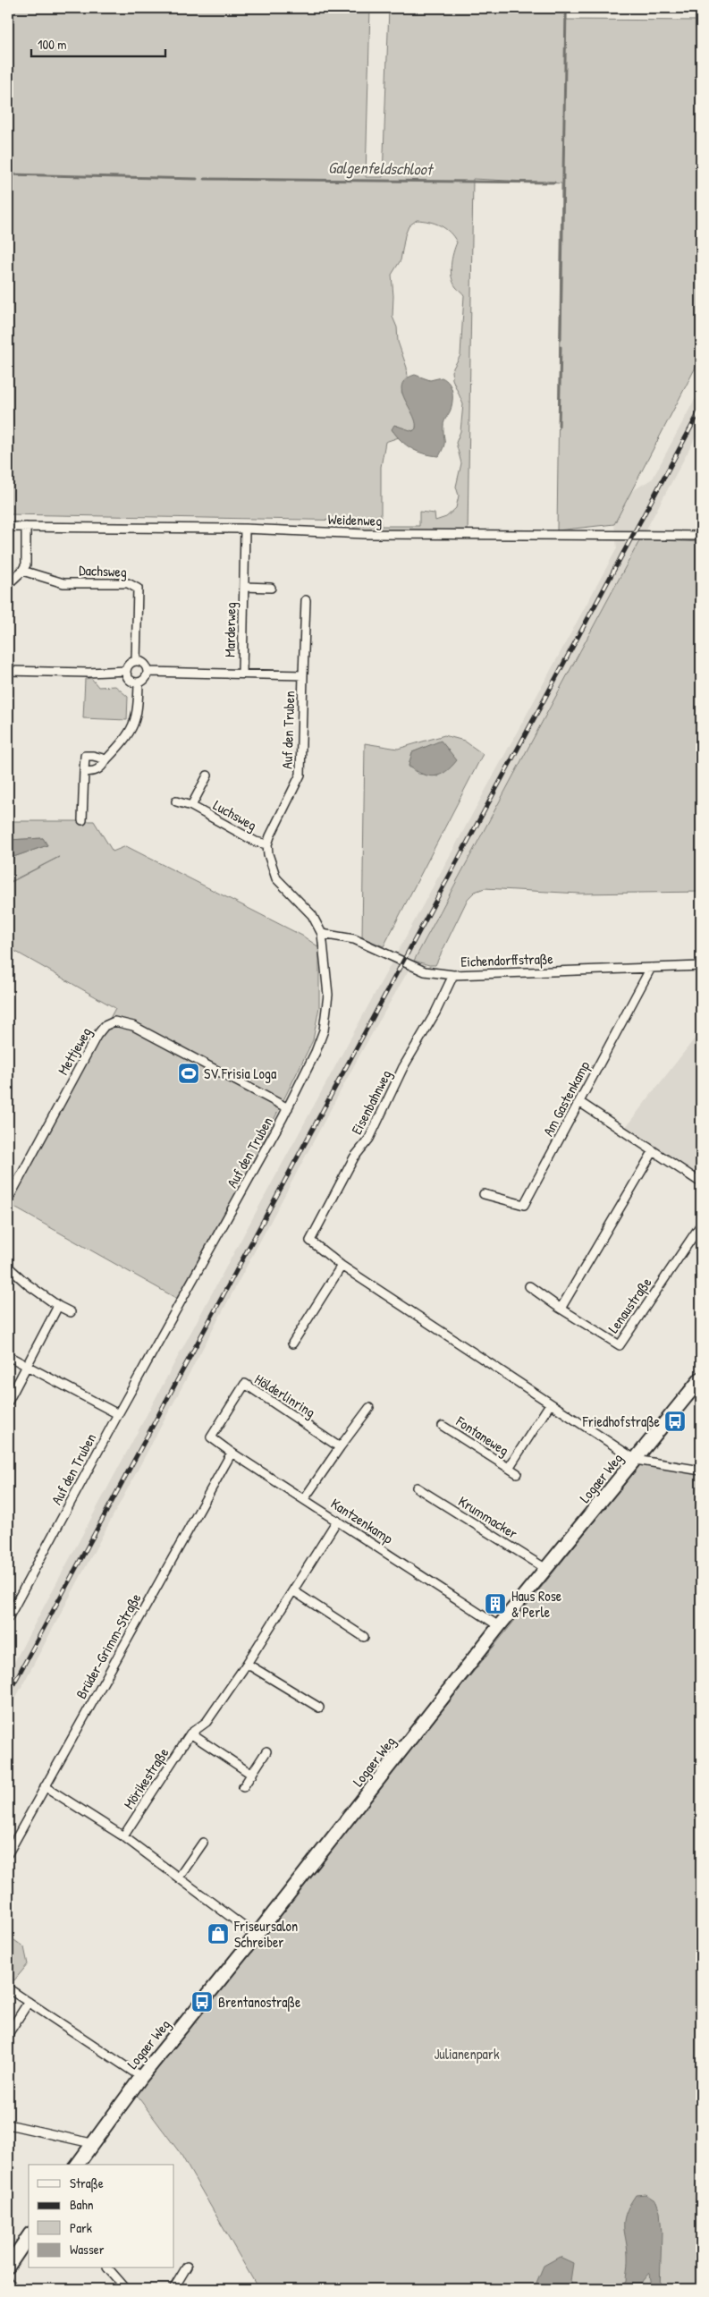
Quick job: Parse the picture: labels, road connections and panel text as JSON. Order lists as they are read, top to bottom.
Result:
{
  "streets": {
    "street": [
      "Weidenweg",
      "Dachsweg",
      "Marderweg",
      "Auf den Truben",
      "Luchsweg",
      "Eichendorffstraße",
      "Mettjeweg",
      "Am Gastenkamp",
      "Eisenbahnweg",
      "Lenaustraße",
      "Hölderlinring",
      "Fontaneweg",
      "Logaer Weg",
      "Krummacker",
      "Kantzenkamp",
      "Brüder-Grimm-Straße",
      "Mörikestraße"
    ]
  },
  "crossings": [
    ["Weidenweg", "Marderweg"],
    ["Dachsweg", "Auf den Truben"],
    ["Marderweg", "Auf den Truben"],
    ["Auf den Truben", "Luchsweg"],
    ["Auf den Truben", "Eichendorffstraße"],
    ["Auf den Truben", "Mettjeweg"],
    ["Eichendorffstraße", "Am Gastenkamp"],
    ["Eichendorffstraße", "Eisenbahnweg"],
    ["Hölderlinring", "Kantzenkamp"],
    ["Logaer Weg", "Krummacker"],
    ["Logaer Weg", "Kantzenkamp"],
    ["Kantzenkamp", "Brüder-Grimm-Straße"],
    ["Kantzenkamp", "Mörikestraße"]
  ],
  "water": ["Galgenfeldschloot"],
  "parks": ["Julianenpark"],
  "places": {
    "sports": ["SV Frisia Loga"],
    "bus stop": ["Friedhofstraße", "Brentanostraße"],
    "building": ["Haus Rose & Perle"],
    "shop": ["Friseursalon Schreiber"]
  },
  "legend": [
    "Straße",
    "Bahn",
    "Park",
    "Wasser"
  ],
  "scale_bar": "100 m"
}
